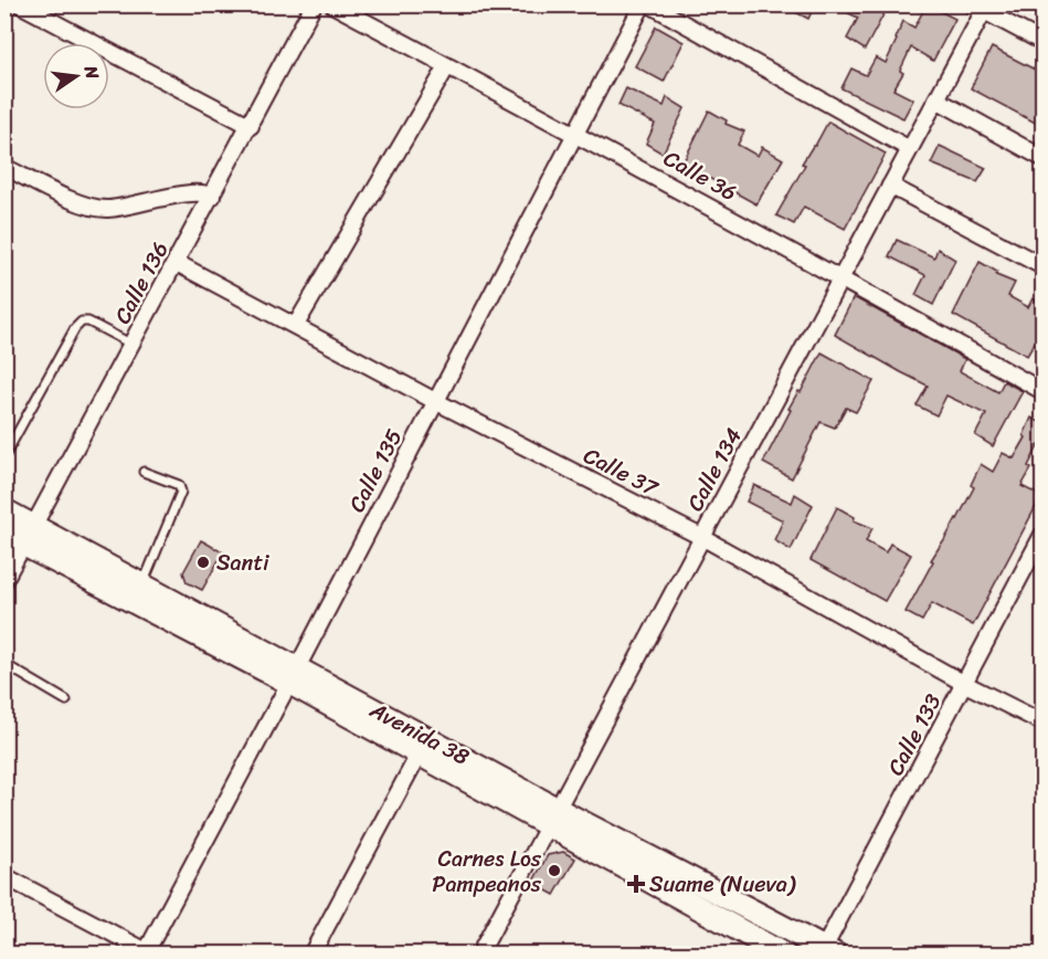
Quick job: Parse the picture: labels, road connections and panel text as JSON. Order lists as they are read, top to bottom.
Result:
{
  "streets": {
    "main road": ["Avenida 38"],
    "street": [
      "Calle 36",
      "Calle 136",
      "Calle 134",
      "Calle 135",
      "Calle 37",
      "Calle 133"
    ]
  },
  "crossings": [
    ["Calle 36", "Calle 134"],
    ["Calle 36", "Calle 135"],
    ["Calle 136", "Calle 37"],
    ["Calle 136", "Avenida 38"],
    ["Calle 134", "Calle 37"],
    ["Calle 134", "Avenida 38"],
    ["Calle 135", "Calle 37"],
    ["Calle 135", "Avenida 38"],
    ["Calle 37", "Calle 133"],
    ["Avenida 38", "Calle 133"]
  ],
  "places": {
    "other": ["Santi", "Carnes Los Pampeanos"],
    "health": ["Suame (Nueva)"]
  },
  "north": "right"
}
